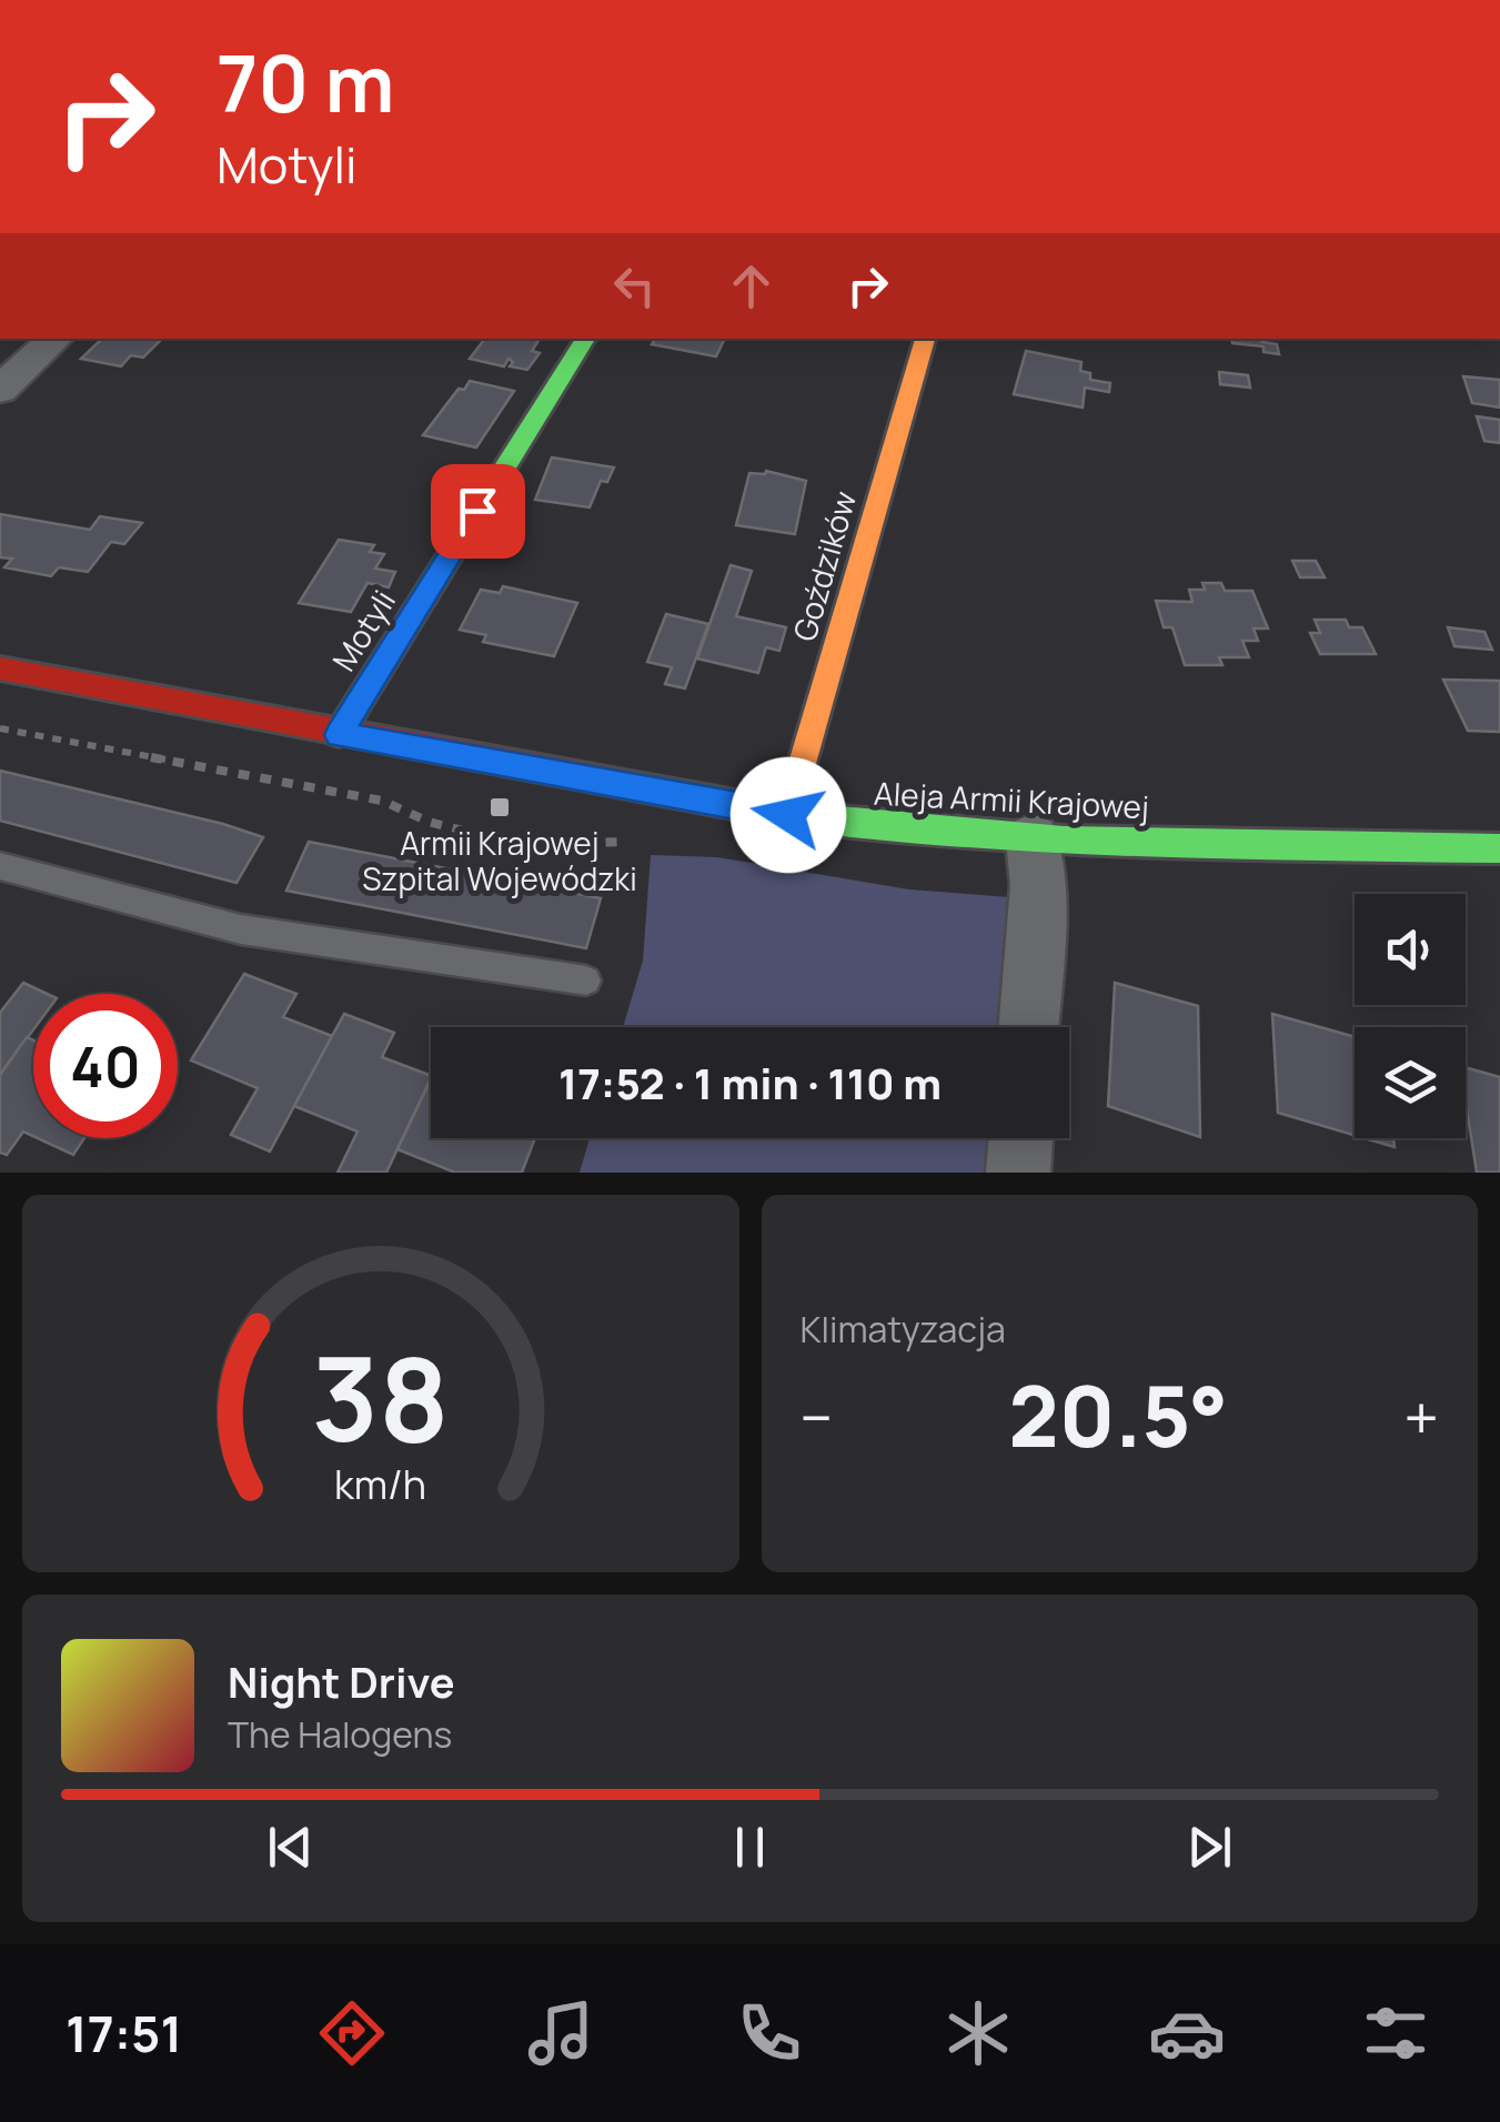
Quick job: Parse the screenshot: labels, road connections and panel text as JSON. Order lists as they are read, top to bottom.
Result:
{
  "streets": {
    "street": ["Goździków", "Motyli", "Aleja Armii Krajowej"]
  },
  "crossings": [
    ["Goździków", "Aleja Armii Krajowej"],
    ["Motyli", "Aleja Armii Krajowej"]
  ],
  "places": {
    "transit": ["Armii Krajowej Szpital Wojewódzki"]
  },
  "page": {
    "turn": ["70 m", "Motyli"],
    "limit": "40",
    "trip": "17:52 · 1 min · 110 m",
    "tile": "Klimatyzacja",
    "heat": ["−", "20.5°", "+"],
    "song": ["Night Drive", "The Halogens"],
    "tabs": "17:51",
    "gauge": ["38", "km/h"]
  }
}
